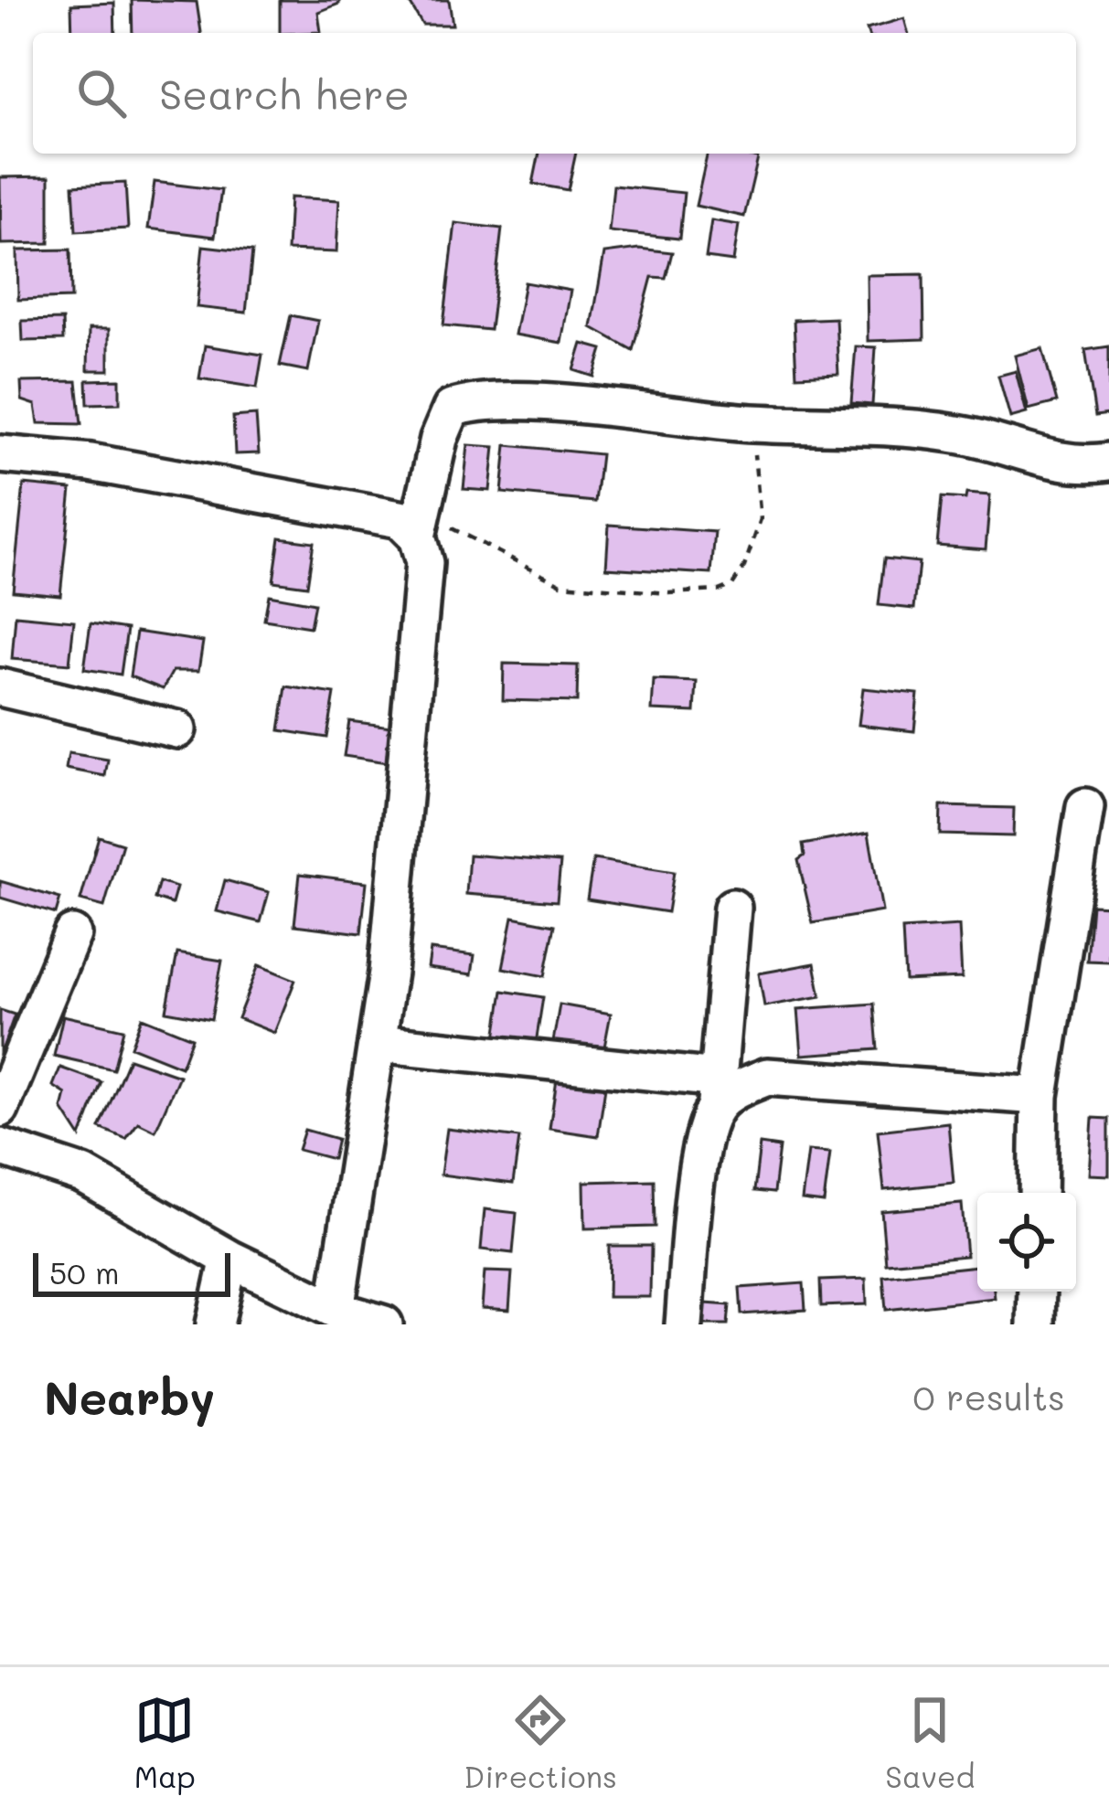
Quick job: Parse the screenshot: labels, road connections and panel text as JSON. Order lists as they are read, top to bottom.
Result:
{
  "scale_bar": "50 m",
  "page": {
    "search": "Search here",
    "scale": "50 m",
    "heading": ["Nearby", "0 results"],
    "nav": ["Map", "Directions", "Saved"]
  }
}
